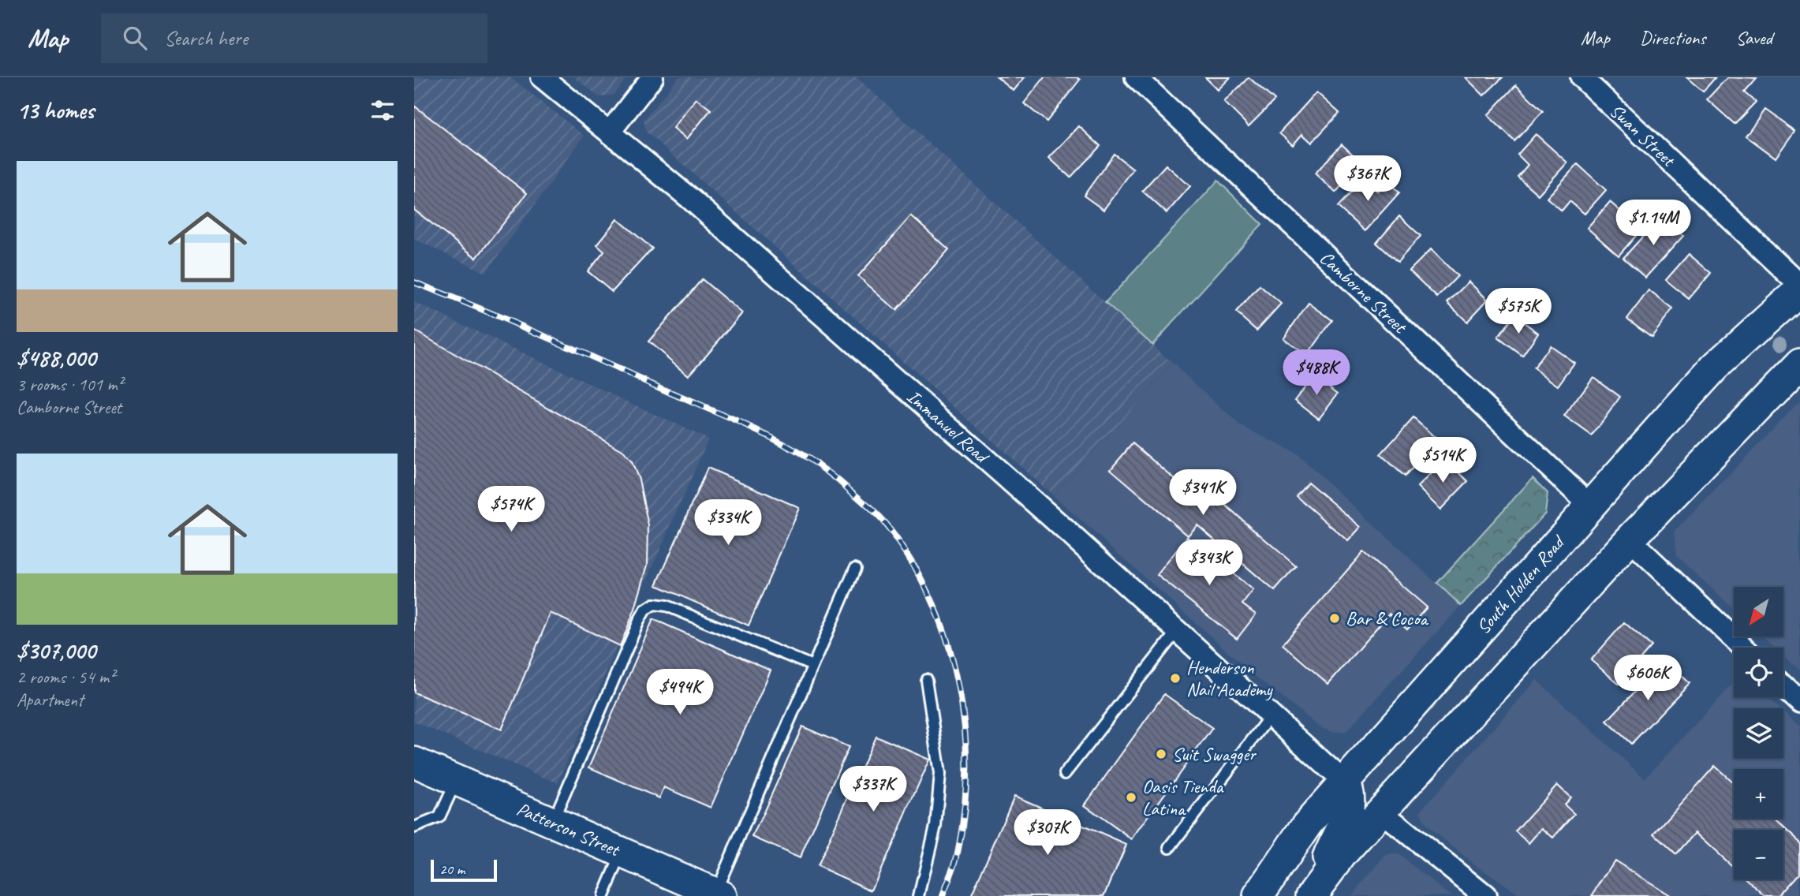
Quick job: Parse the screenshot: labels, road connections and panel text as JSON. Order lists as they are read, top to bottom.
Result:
{
  "streets": {
    "main road": ["South Holden Road", "Patterson Street"],
    "street": ["Swan Street", "Camborne Street", "Immanuel Road"]
  },
  "crossings": [
    ["Camborne Street", "South Holden Road"],
    ["Immanuel Road", "South Holden Road"]
  ],
  "places": [
    "Bar & Cocoa",
    "Henderson Nail Academy",
    "Suit Swagger",
    "Oasis Tienda Latina"
  ],
  "scale_bar": "20 m",
  "north": "bottom left",
  "page": {
    "header": "Map",
    "search": "Search here",
    "nav": ["Map", "Directions", "Saved"],
    "heading": "13 homes",
    "list": [
      {
        "name": "$488,000",
        "note": "3 rooms · 101 m² · Camborne Street"
      },
      {
        "name": "$307,000",
        "note": "2 rooms · 54 m² · Apartment"
      }
    ],
    "price": [
      "$367K",
      "$1.14M",
      "$575K",
      "$488K",
      "$514K",
      "$341K",
      "$574K",
      "$334K",
      "$343K",
      "$606K",
      "$494K",
      "$337K",
      "$307K"
    ],
    "map_buttons": ["+", "−"],
    "scale": "20 m"
  }
}
